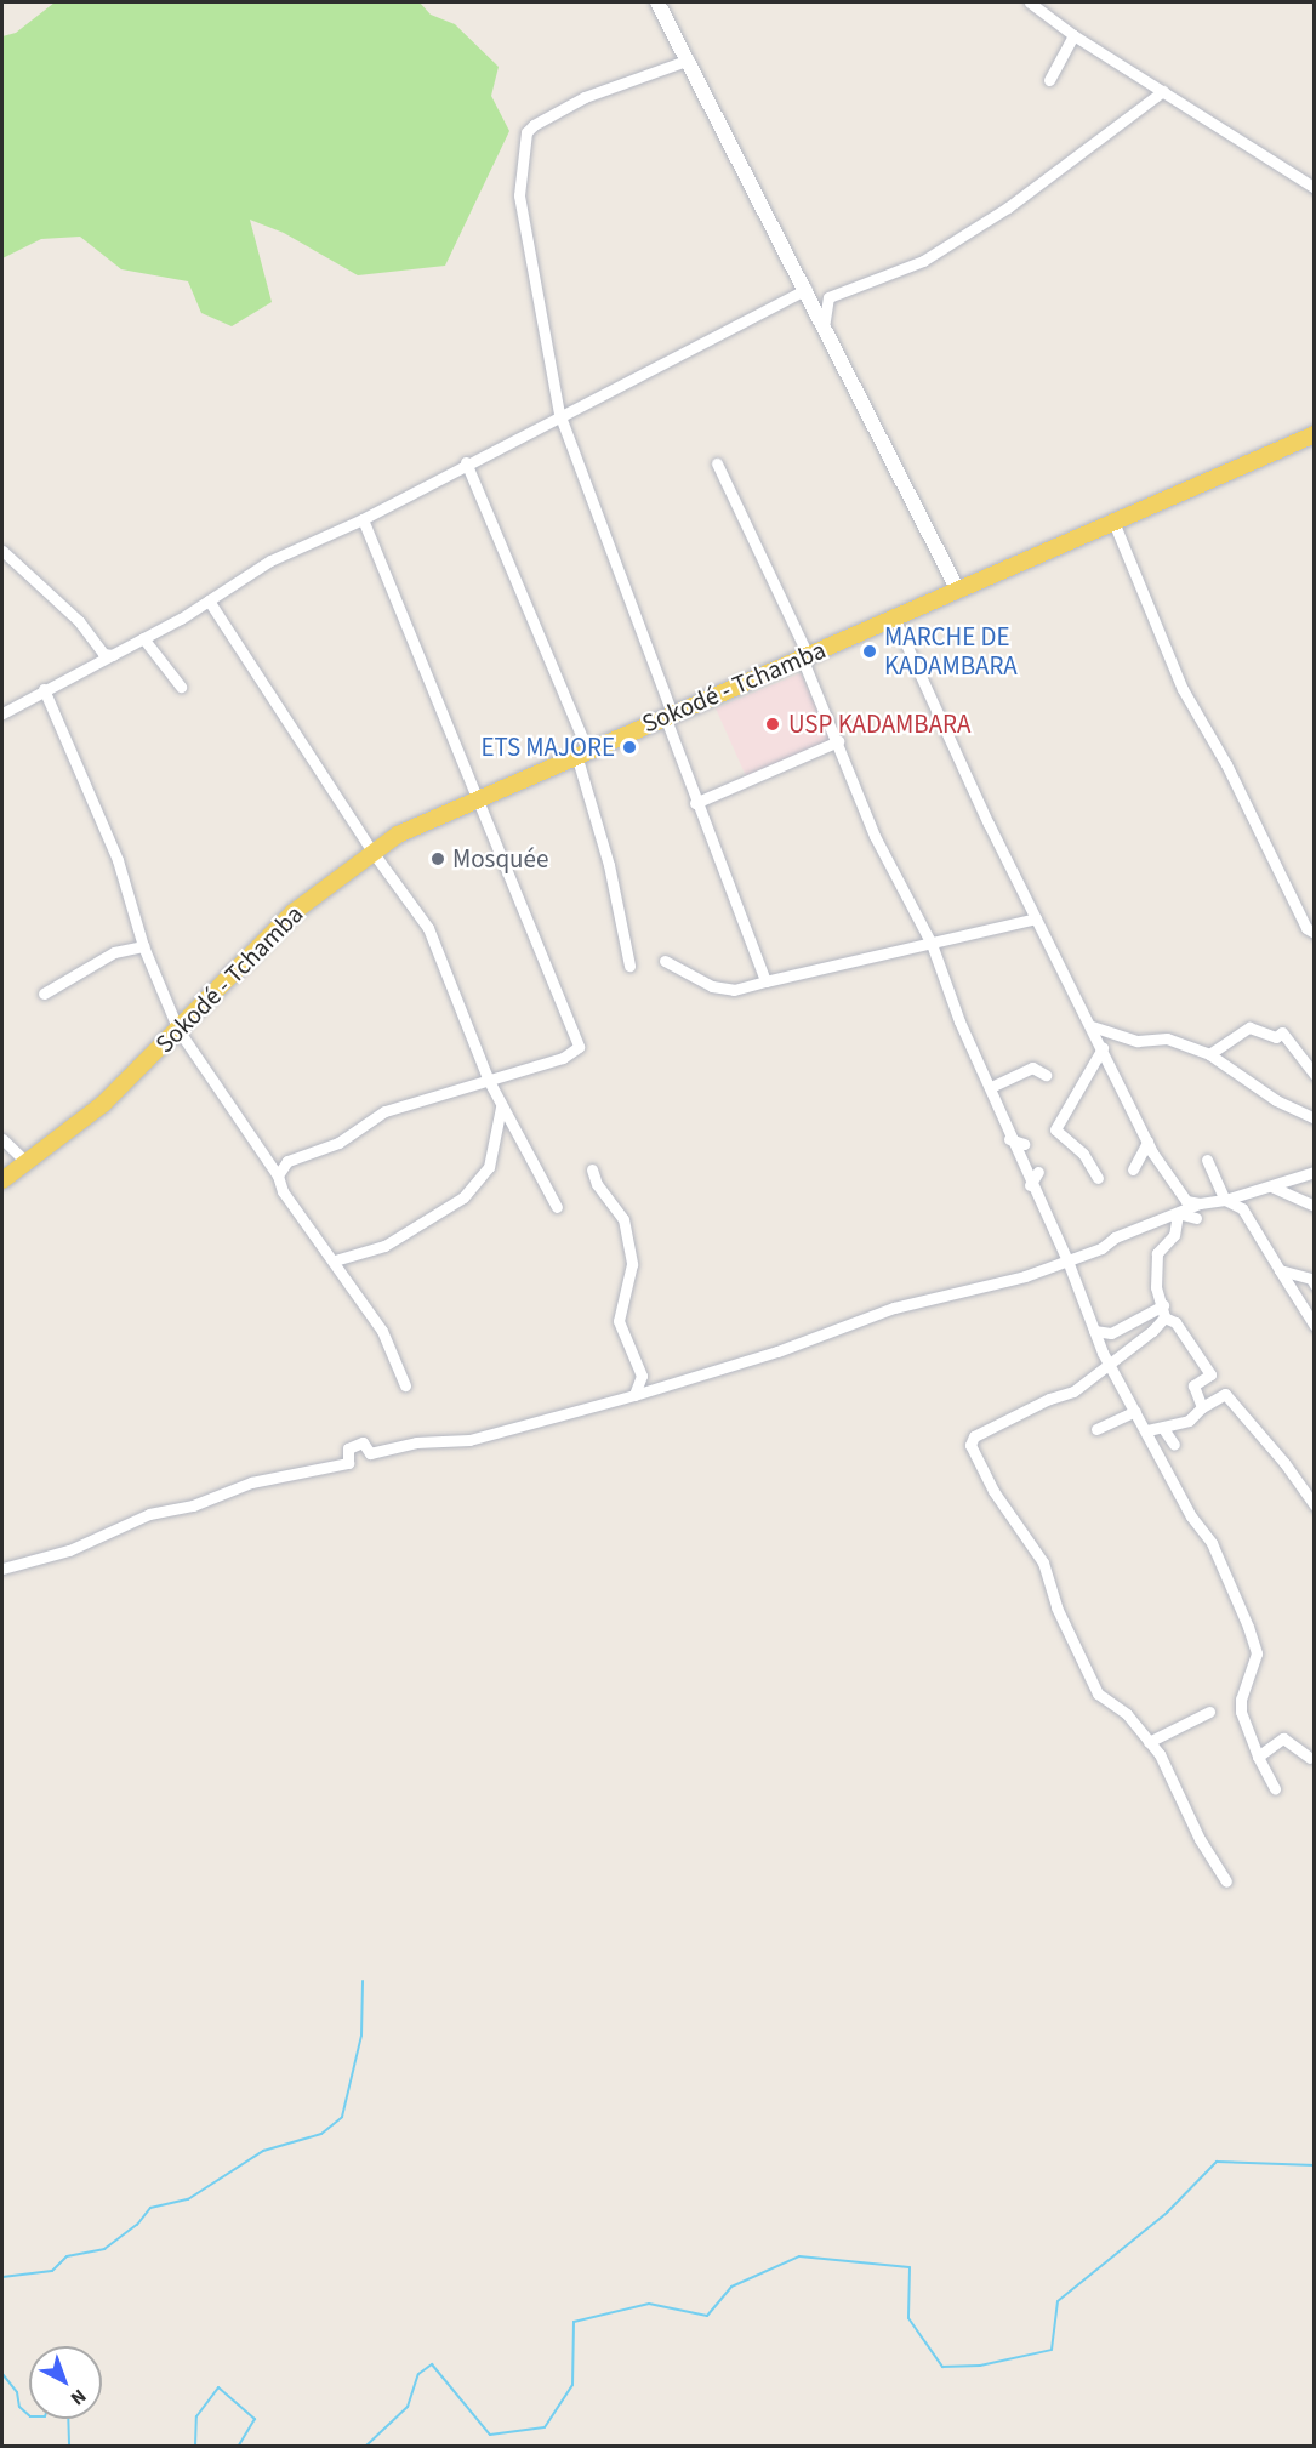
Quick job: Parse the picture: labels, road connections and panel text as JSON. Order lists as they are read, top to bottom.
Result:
{
  "streets": {
    "main road": ["Sokodé - Tchamba"]
  },
  "places": [
    "MARCHE DE KADAMBARA",
    "USP KADAMBARA",
    "ETS MAJORE",
    "Mosquée"
  ],
  "north": "bottom right"
}
